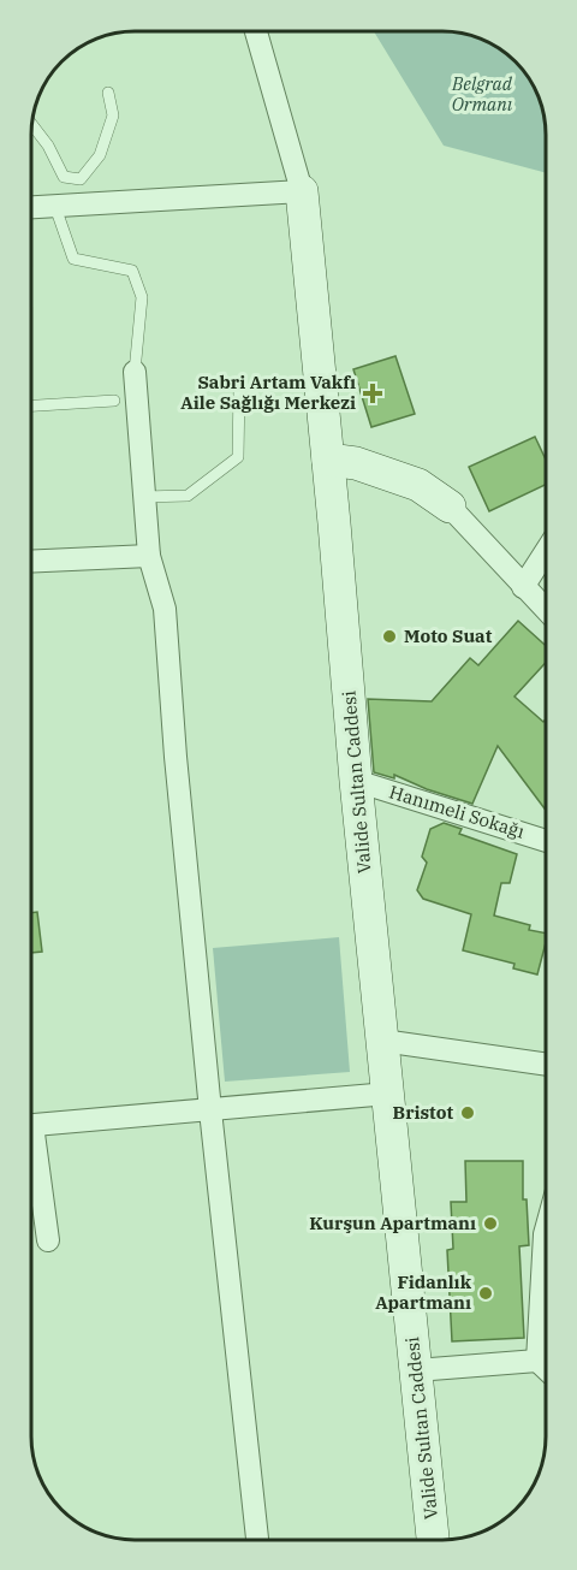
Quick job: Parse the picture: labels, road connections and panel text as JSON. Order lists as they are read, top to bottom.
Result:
{
  "streets": {
    "street": ["Valide Sultan Caddesi", "Hanımeli Sokağı"]
  },
  "crossings": [
    ["Valide Sultan Caddesi", "Hanımeli Sokağı"]
  ],
  "parks": ["Belgrad Ormanı"],
  "places": {
    "health": ["Sabri Artam Vakfı Aile Sağlığı Merkezi"],
    "other": [
      "Moto Suat",
      "Bristot",
      "Kurşun Apartmanı",
      "Fidanlık Apartmanı"
    ]
  }
}
